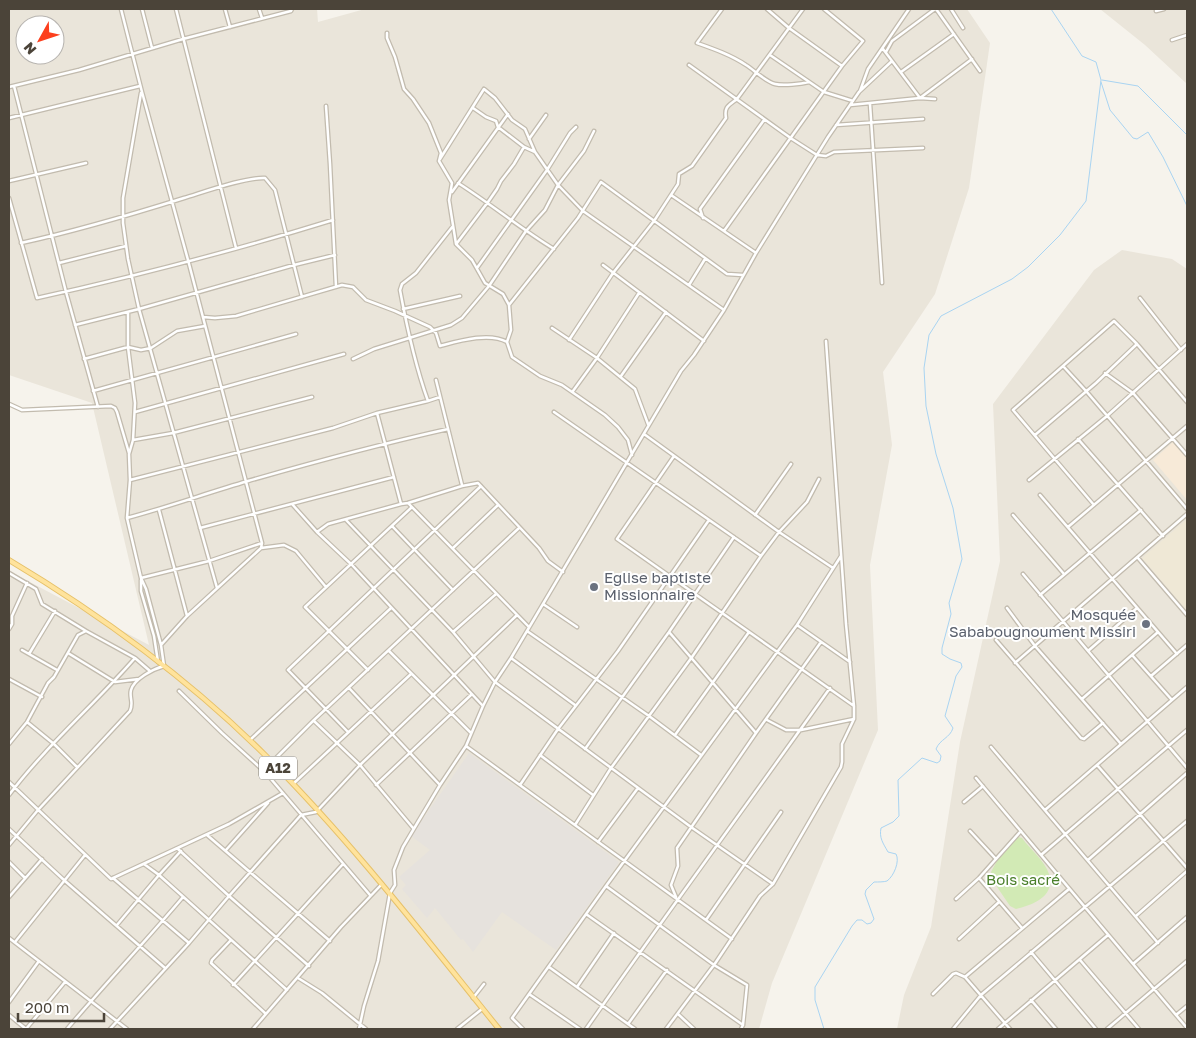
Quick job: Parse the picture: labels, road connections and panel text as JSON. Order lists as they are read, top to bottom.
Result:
{
  "streets": {
    "main road": ["A12"]
  },
  "parks": ["Bois sacré"],
  "places": ["Eglise baptiste Missionnaire", "Mosquée Sababougnoument Missiri"],
  "scale_bar": "200 m",
  "north": "bottom left"
}
